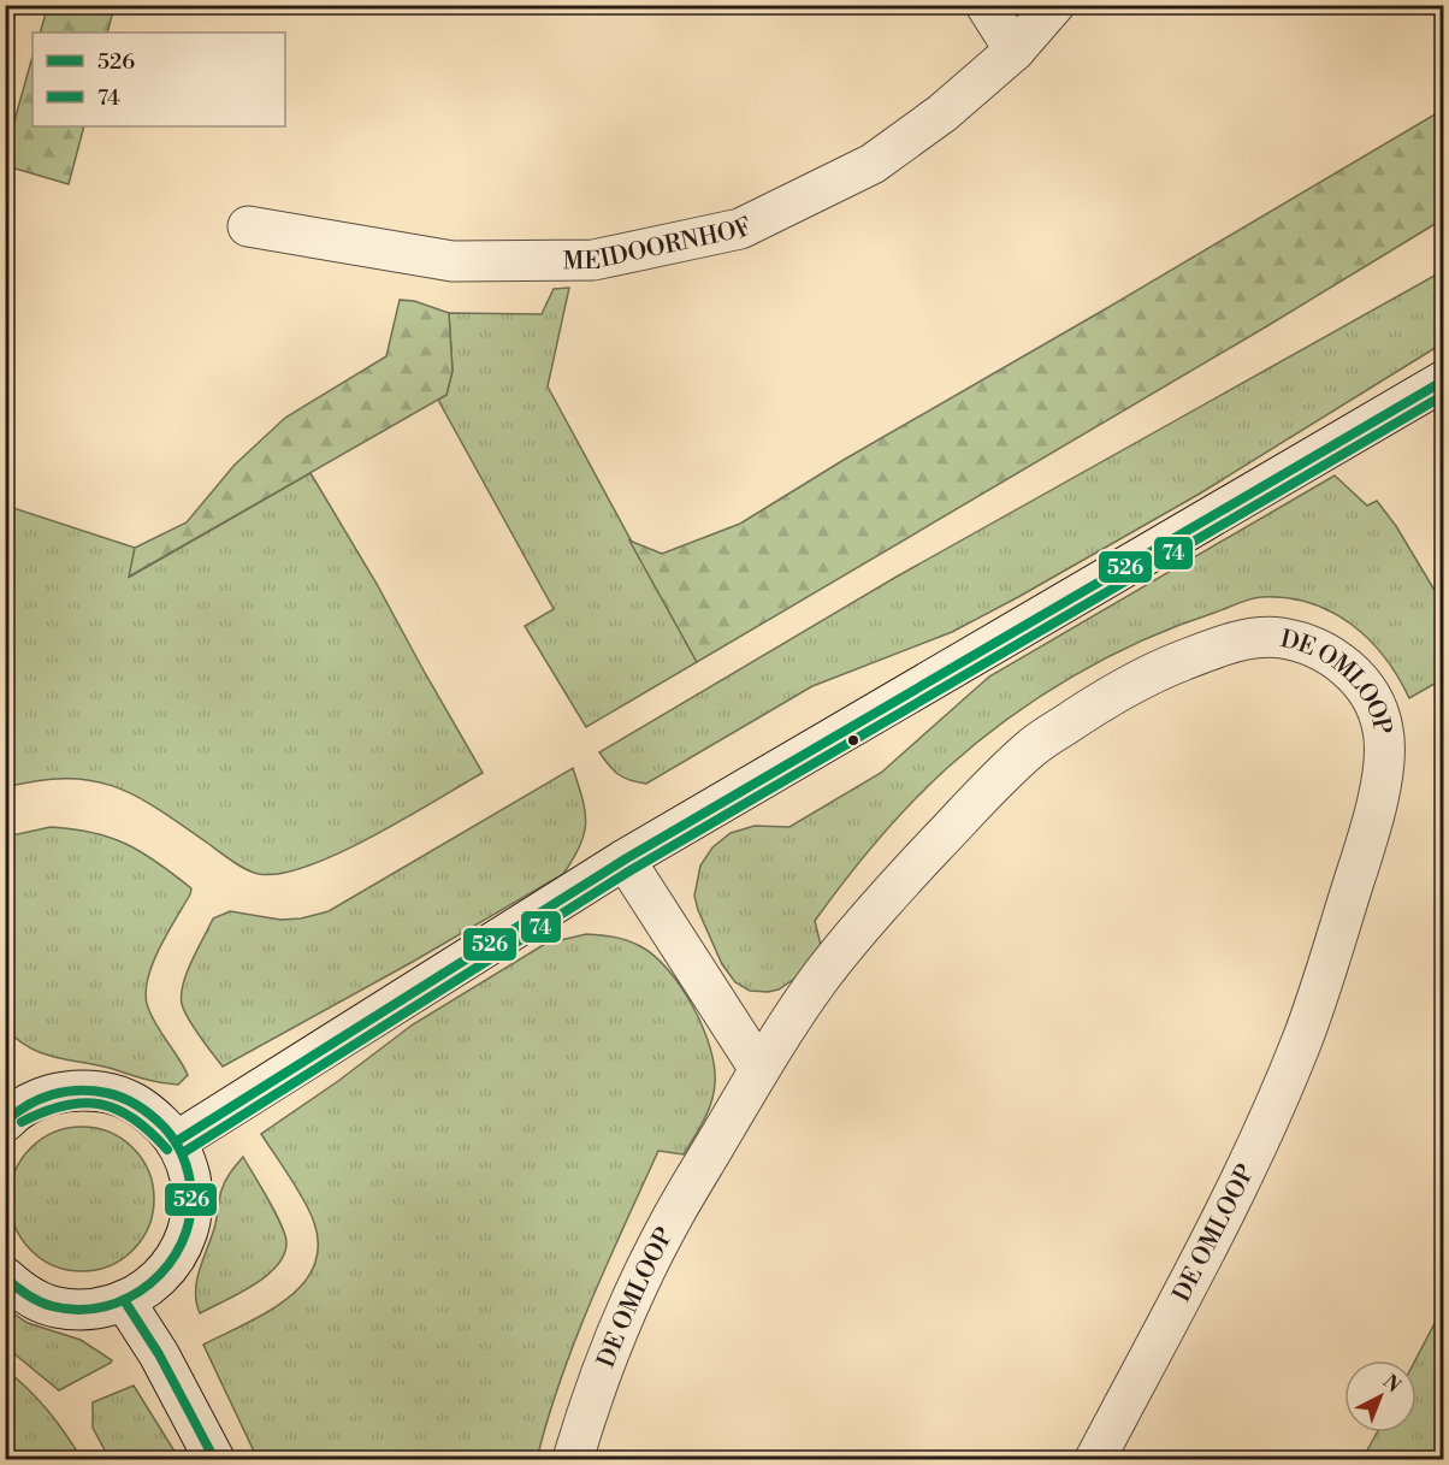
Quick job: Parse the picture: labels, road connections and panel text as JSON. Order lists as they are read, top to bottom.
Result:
{
  "streets": {
    "street": ["MEIDOORNHOF", "DE OMLOOP"]
  },
  "lines": ["transit line 526", "transit line 74"],
  "legend": ["526", "74"],
  "north": "top right"
}
